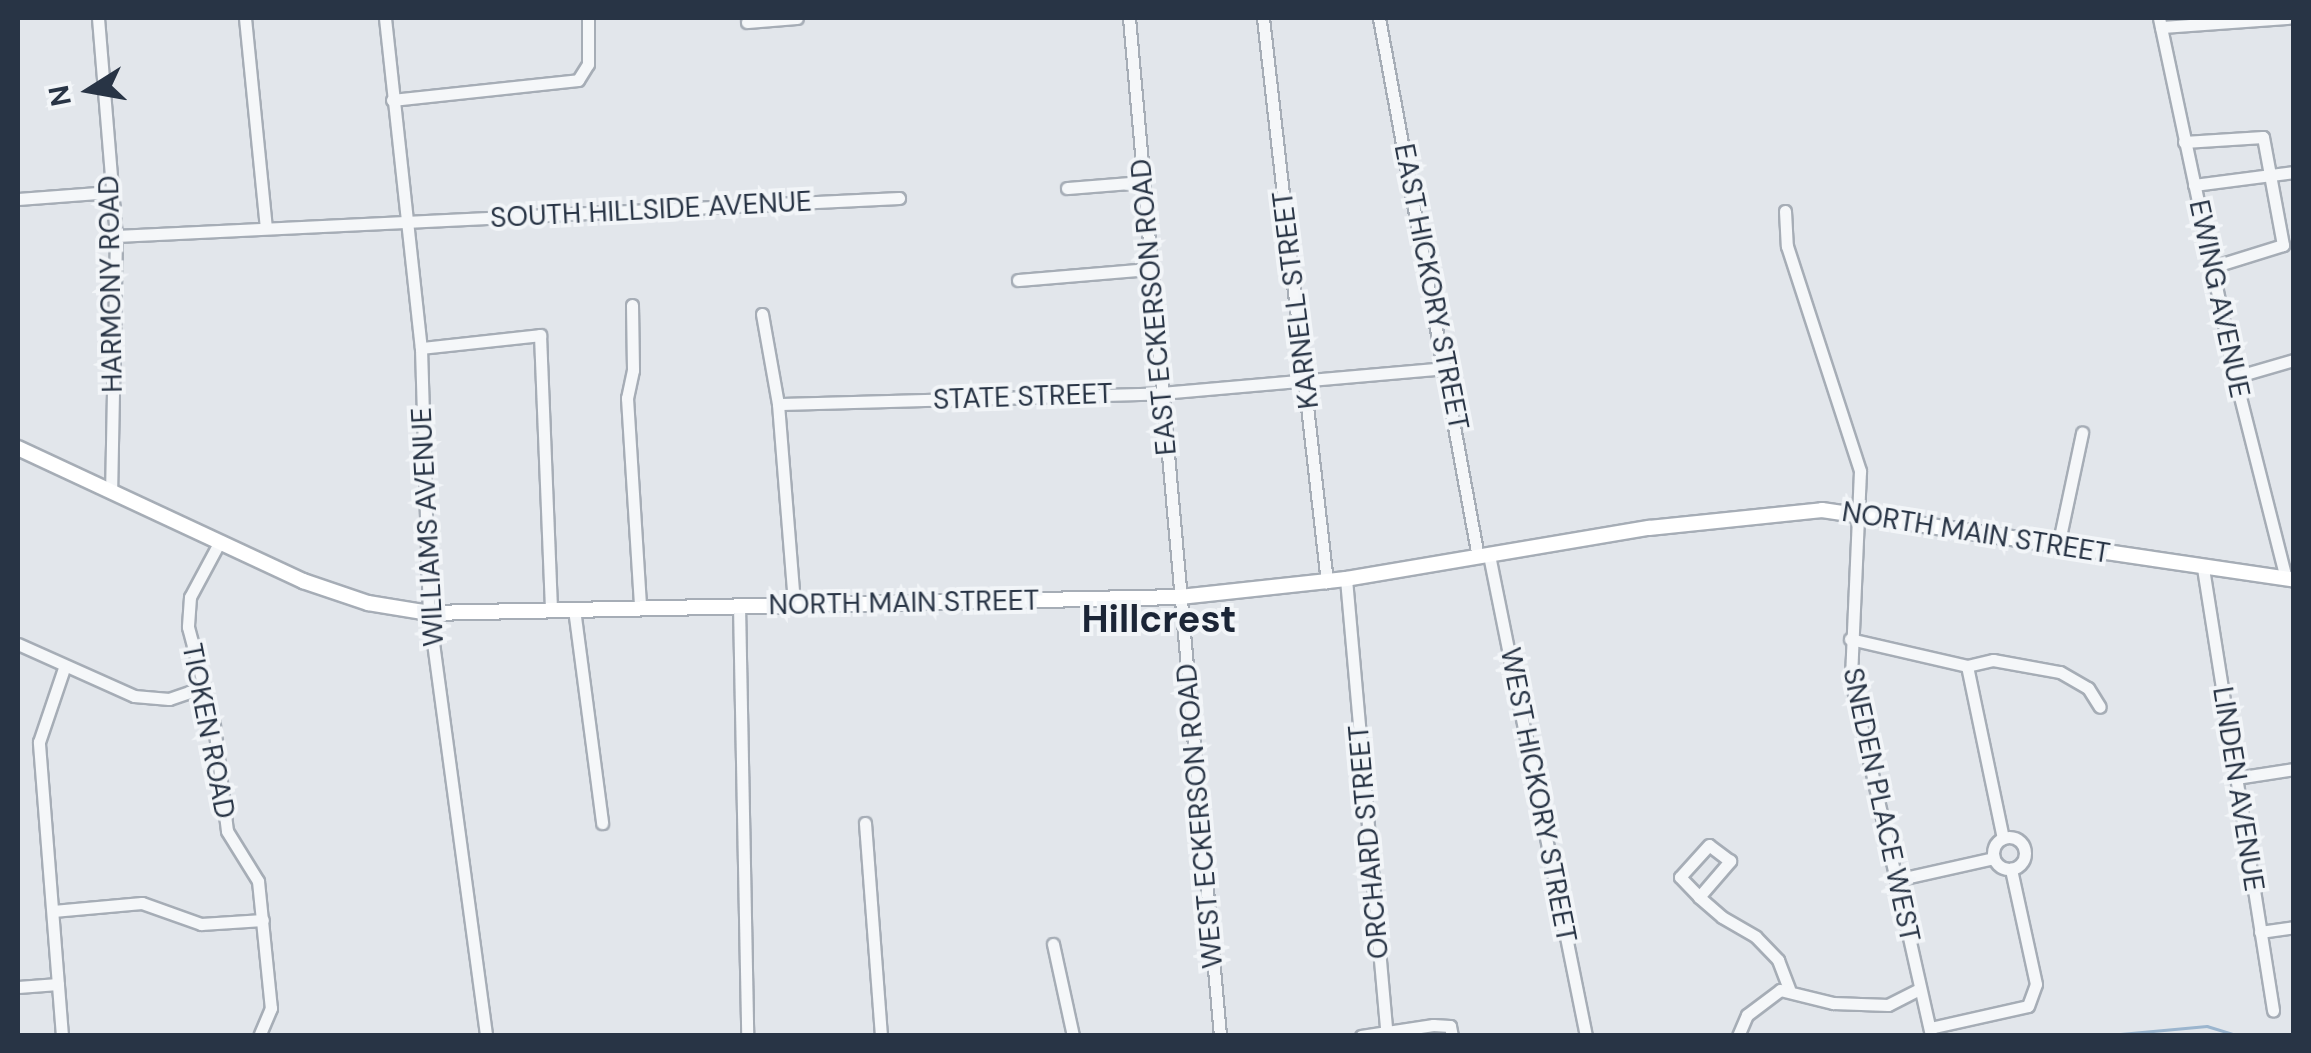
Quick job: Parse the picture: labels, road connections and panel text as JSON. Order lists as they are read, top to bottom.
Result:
{
  "streets": {
    "main road": ["NORTH MAIN STREET"],
    "street": [
      "SOUTH HILLSIDE AVENUE",
      "HARMONY ROAD",
      "EAST HICKORY STREET",
      "EWING AVENUE",
      "KARNELL STREET",
      "EAST ECKERSON ROAD",
      "STATE STREET",
      "WILLIAMS AVENUE",
      "TIOKEN ROAD",
      "LINDEN AVENUE",
      "WEST HICKORY STREET",
      "SNEDEN PLACE WEST",
      "WEST ECKERSON ROAD",
      "ORCHARD STREET"
    ]
  },
  "crossings": [
    ["SOUTH HILLSIDE AVENUE", "HARMONY ROAD"],
    ["SOUTH HILLSIDE AVENUE", "WILLIAMS AVENUE"],
    ["HARMONY ROAD", "NORTH MAIN STREET"],
    ["EAST HICKORY STREET", "STATE STREET"],
    ["EAST HICKORY STREET", "NORTH MAIN STREET"],
    ["EAST HICKORY STREET", "WEST HICKORY STREET"],
    ["EWING AVENUE", "NORTH MAIN STREET"],
    ["KARNELL STREET", "STATE STREET"],
    ["KARNELL STREET", "NORTH MAIN STREET"],
    ["EAST ECKERSON ROAD", "STATE STREET"],
    ["EAST ECKERSON ROAD", "NORTH MAIN STREET"],
    ["EAST ECKERSON ROAD", "WEST ECKERSON ROAD"],
    ["WILLIAMS AVENUE", "NORTH MAIN STREET"],
    ["NORTH MAIN STREET", "TIOKEN ROAD"],
    ["NORTH MAIN STREET", "LINDEN AVENUE"],
    ["NORTH MAIN STREET", "WEST HICKORY STREET"],
    ["NORTH MAIN STREET", "SNEDEN PLACE WEST"],
    ["NORTH MAIN STREET", "WEST ECKERSON ROAD"],
    ["NORTH MAIN STREET", "ORCHARD STREET"]
  ],
  "districts": ["Hillcrest"],
  "north": "left"
}
